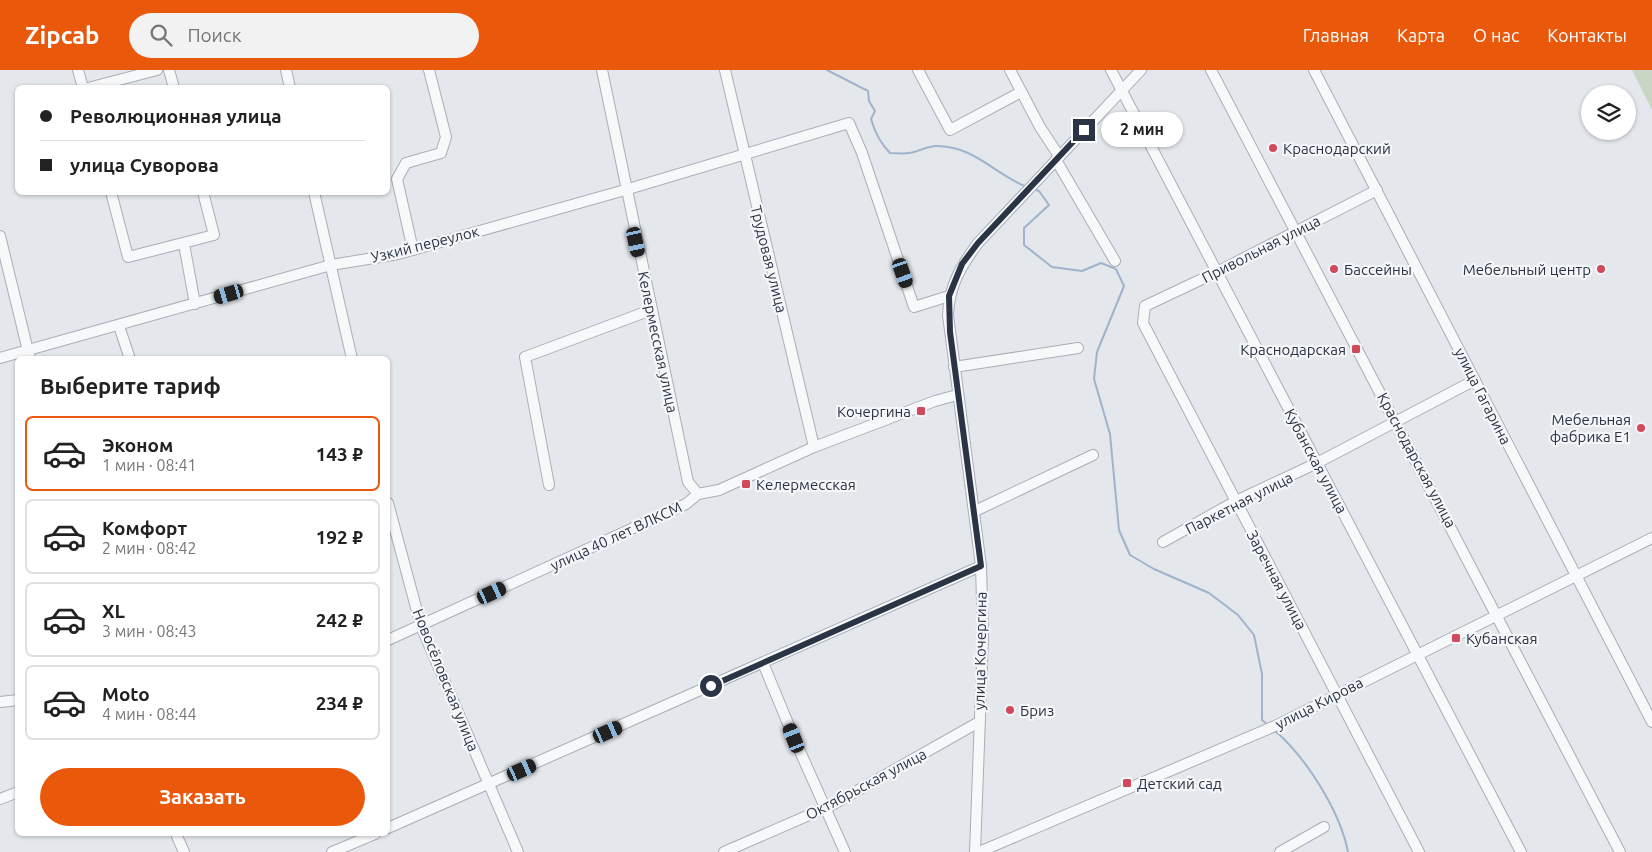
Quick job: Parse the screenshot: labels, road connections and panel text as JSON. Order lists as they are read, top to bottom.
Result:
{
  "streets": {
    "street": [
      "Узкий переулок",
      "Привольная улица",
      "Трудовая улица",
      "Келермесская улица",
      "улица Гагарина",
      "Краснодарская улица",
      "Кубанская улица",
      "Паркетная улица",
      "улица 40 лет ВЛКСМ",
      "Заречная улица",
      "улица Кочергина",
      "Новосёловская улица",
      "улица Кирова",
      "Октябрьская улица"
    ]
  },
  "crossings": [
    ["Узкий переулок", "Трудовая улица"],
    ["Узкий переулок", "Келермесская улица"],
    ["Узкий переулок", "улица Кочергина"],
    ["Привольная улица", "улица Гагарина"],
    ["Привольная улица", "Краснодарская улица"],
    ["Привольная улица", "Кубанская улица"],
    ["Привольная улица", "Заречная улица"],
    ["Трудовая улица", "улица 40 лет ВЛКСМ"],
    ["Келермесская улица", "улица 40 лет ВЛКСМ"],
    ["улица Гагарина", "Паркетная улица"],
    ["улица Гагарина", "улица Кирова"],
    ["Краснодарская улица", "Паркетная улица"],
    ["Краснодарская улица", "улица Кирова"],
    ["Кубанская улица", "Паркетная улица"],
    ["Кубанская улица", "улица Кирова"],
    ["Паркетная улица", "Заречная улица"],
    ["улица 40 лет ВЛКСМ", "улица Кочергина"],
    ["улица 40 лет ВЛКСМ", "Новосёловская улица"],
    ["Заречная улица", "улица Кирова"],
    ["улица Кочергина", "Октябрьская улица"]
  ],
  "places": {
    "other": [
      "Краснодарский",
      "Бассейны",
      "Мебельный центр",
      "Мебельная фабрика Е1",
      "Бриз"
    ],
    "transit": [
      "Краснодарская",
      "Кочергина",
      "Келермесская",
      "Кубанская",
      "Детский сад"
    ]
  },
  "page": {
    "header": "Zipcab",
    "search": "Поиск",
    "nav": [
      "Главная",
      "Карта",
      "О нас",
      "Контакты"
    ],
    "banner": ["Революционная улица", "улица Суворова"],
    "bubble": "2 мин",
    "heading": "Выберите тариф",
    "list": [
      {
        "name": "Эконом",
        "note": "1 мин · 08:41",
        "value": "143 ₽"
      },
      {
        "name": "Комфорт",
        "note": "2 мин · 08:42",
        "value": "192 ₽"
      },
      {
        "name": "XL",
        "note": "3 мин · 08:43",
        "value": "242 ₽"
      },
      {
        "name": "Moto",
        "note": "4 мин · 08:44",
        "value": "234 ₽"
      }
    ],
    "buttons": "Заказать"
  }
}
